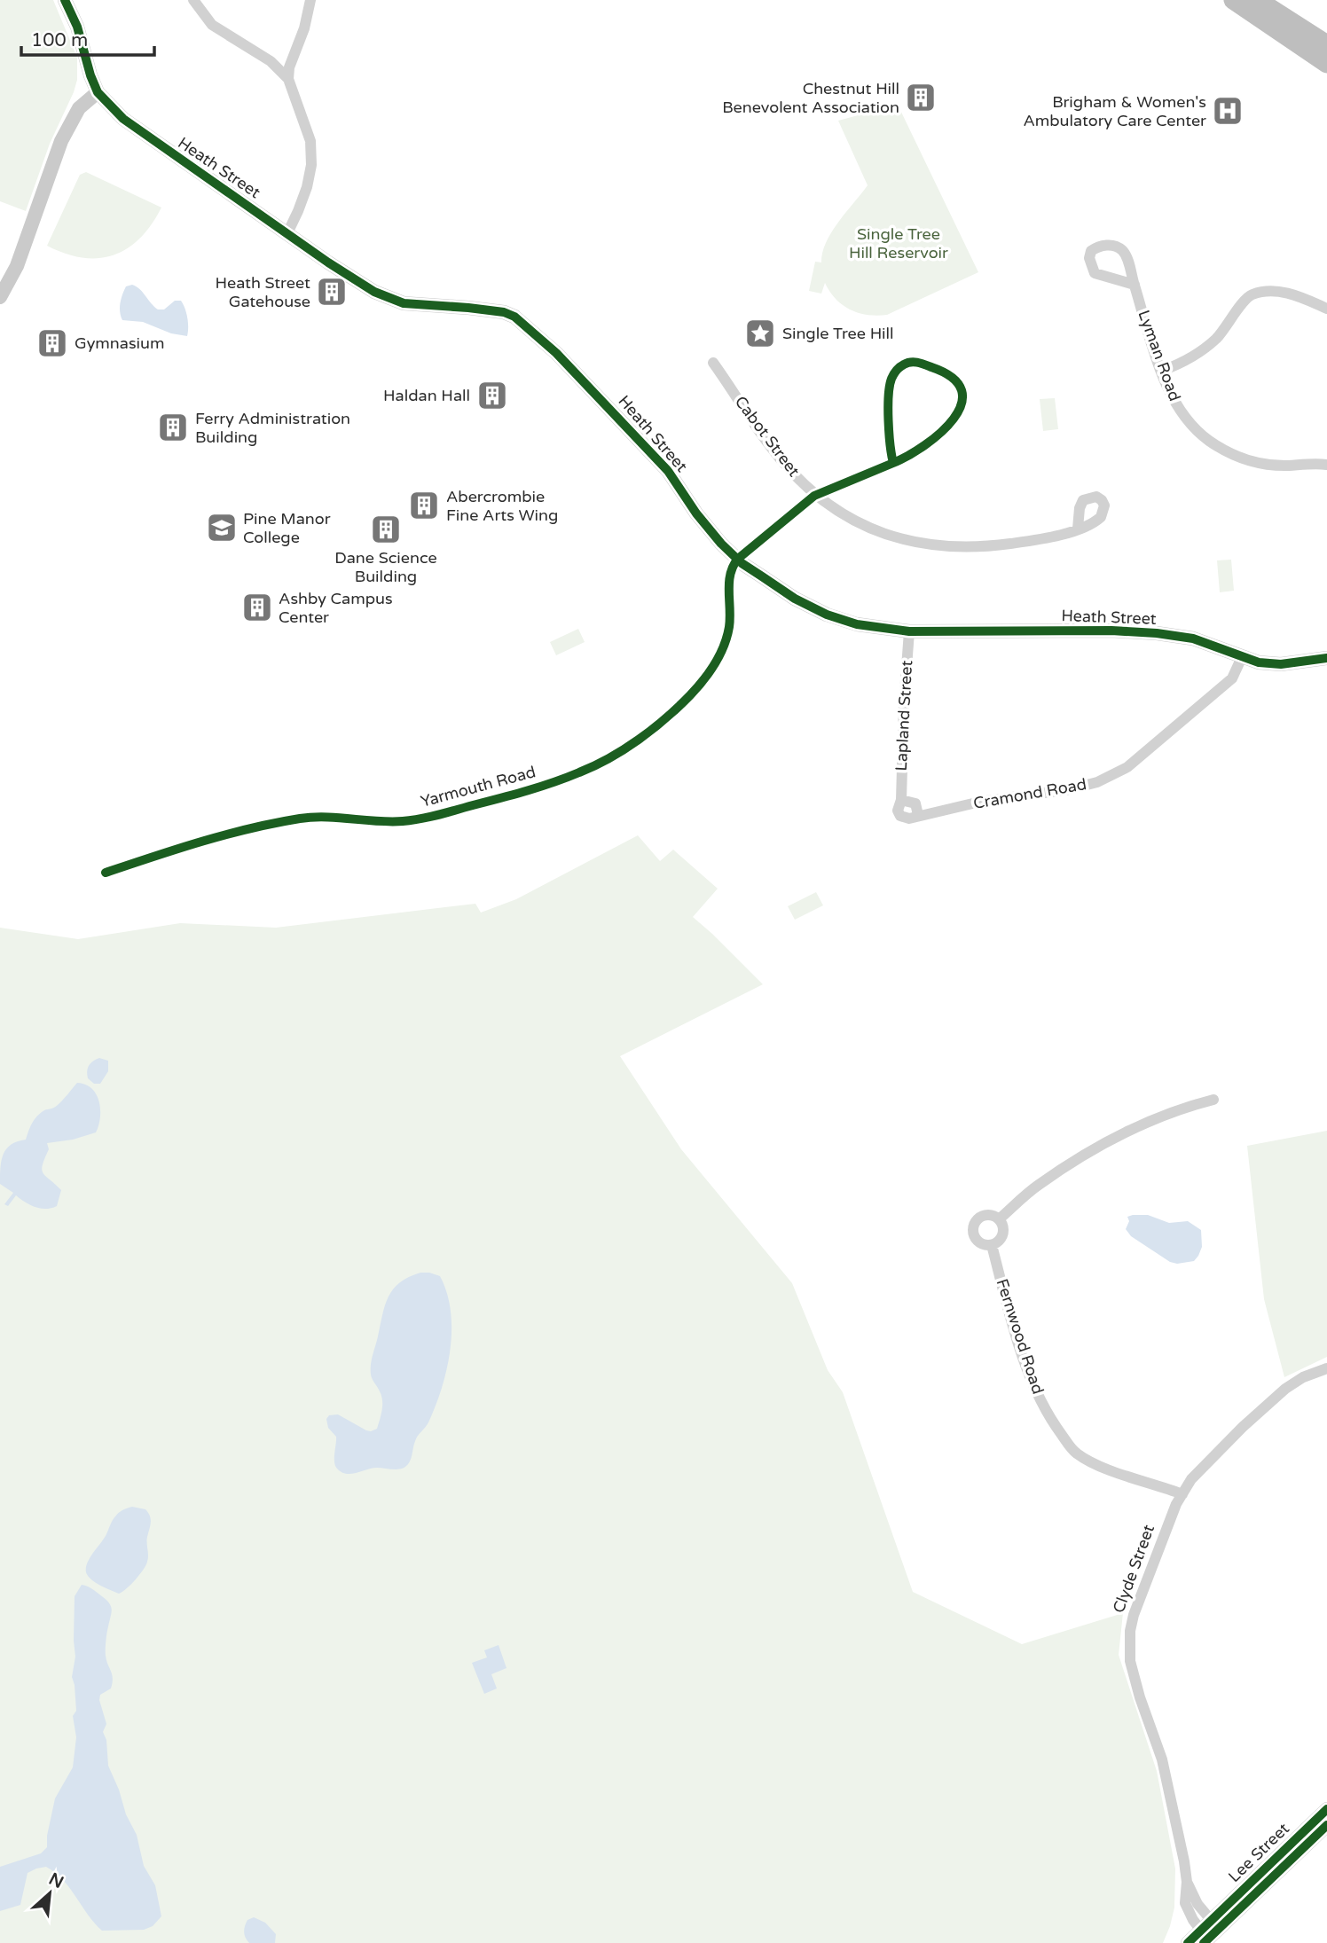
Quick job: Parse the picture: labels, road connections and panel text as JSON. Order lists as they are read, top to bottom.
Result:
{
  "streets": {
    "street": [
      "Heath Street",
      "Lyman Road",
      "Cabot Street",
      "Lapland Street",
      "Yarmouth Road",
      "Cramond Road",
      "Fernwood Road",
      "Clyde Street",
      "Lee Street"
    ]
  },
  "crossings": [
    ["Heath Street", "Lapland Street"],
    ["Heath Street", "Yarmouth Road"],
    ["Heath Street", "Cramond Road"],
    ["Lapland Street", "Cramond Road"],
    ["Fernwood Road", "Clyde Street"],
    ["Clyde Street", "Lee Street"]
  ],
  "parks": ["Single Tree Hill Reservoir"],
  "places": {
    "building": [
      "Chestnut Hill Benevolent Association",
      "Heath Street Gatehouse",
      "Gymnasium",
      "Haldan Hall",
      "Ferry Administration Building",
      "Abercrombie Fine Arts Wing",
      "Dane Science Building",
      "Ashby Campus Center"
    ],
    "hospital": ["Brigham & Women's Ambulatory Care Center"],
    "place": ["Single Tree Hill"],
    "school or university": ["Pine Manor College"]
  },
  "scale_bar": "100 m",
  "north": "top right"
}
